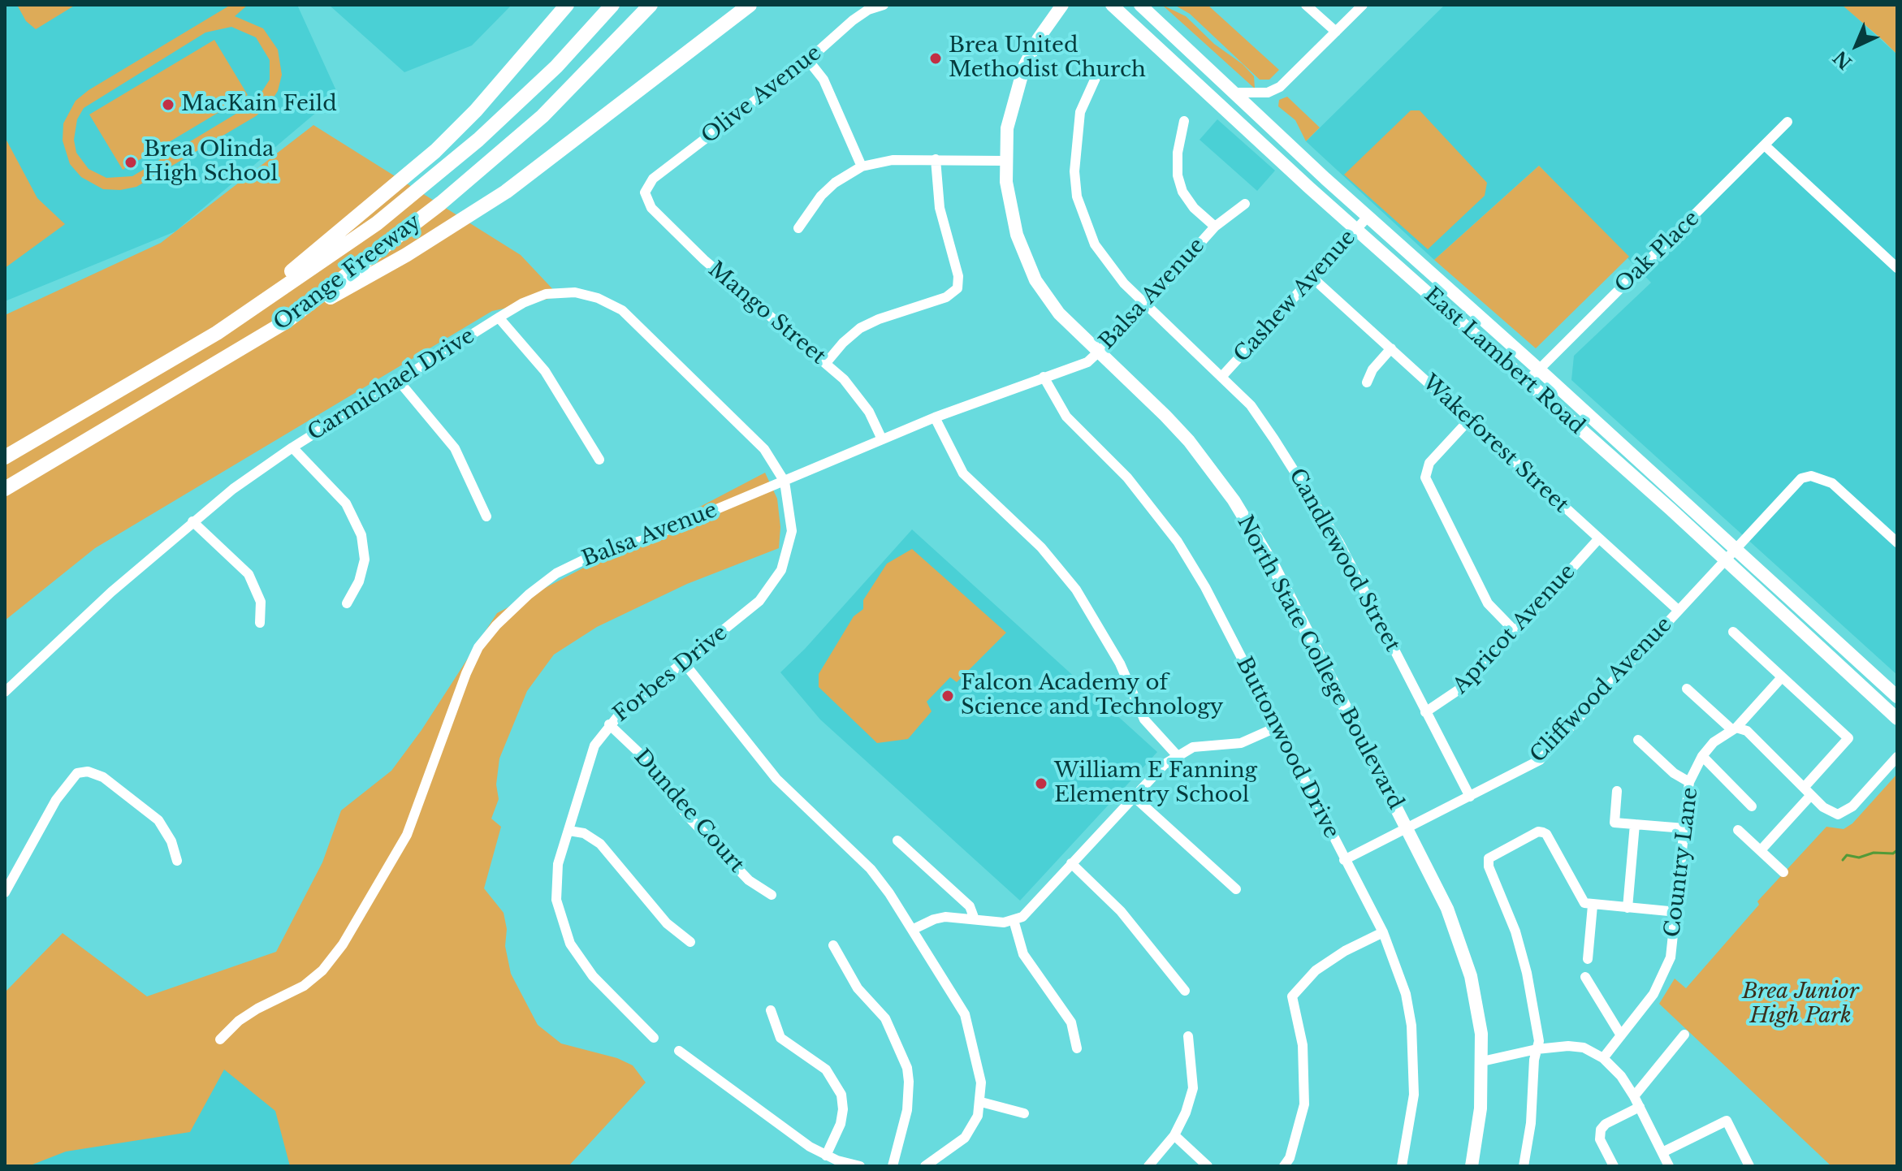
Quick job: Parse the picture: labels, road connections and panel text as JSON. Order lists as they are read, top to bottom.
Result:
{
  "streets": {
    "highway": ["Orange Freeway"],
    "main road": ["East Lambert Road", "North State College Boulevard"],
    "street": [
      "Olive Avenue",
      "Oak Place",
      "Balsa Avenue",
      "Cashew Avenue",
      "Mango Street",
      "Carmichael Drive",
      "Wakeforest Street",
      "Candlewood Street",
      "Apricot Avenue",
      "Forbes Drive",
      "Cliffwood Avenue",
      "Buttonwood Drive",
      "Dundee Court",
      "Country Lane"
    ]
  },
  "crossings": [
    ["Olive Avenue", "Mango Street"],
    ["Oak Place", "East Lambert Road"],
    ["Balsa Avenue", "Mango Street"],
    ["Balsa Avenue", "Carmichael Drive"],
    ["Balsa Avenue", "Candlewood Street"],
    ["Balsa Avenue", "North State College Boulevard"],
    ["Balsa Avenue", "Forbes Drive"],
    ["Balsa Avenue", "Buttonwood Drive"],
    ["Cashew Avenue", "East Lambert Road"],
    ["Cashew Avenue", "Wakeforest Street"],
    ["Cashew Avenue", "Candlewood Street"],
    ["East Lambert Road", "Cliffwood Avenue"],
    ["Carmichael Drive", "Forbes Drive"],
    ["Wakeforest Street", "Apricot Avenue"],
    ["Wakeforest Street", "Cliffwood Avenue"],
    ["Candlewood Street", "Apricot Avenue"],
    ["Candlewood Street", "Cliffwood Avenue"],
    ["North State College Boulevard", "Cliffwood Avenue"],
    ["Forbes Drive", "Dundee Court"],
    ["Cliffwood Avenue", "Buttonwood Drive"]
  ],
  "parks": ["Brea Junior High Park"],
  "places": [
    "Brea United Methodist Church",
    "MacKain Feild",
    "Brea Olinda High School",
    "Falcon Academy of Science and Technology",
    "William E Fanning Elementry School"
  ],
  "north": "bottom left"
}
